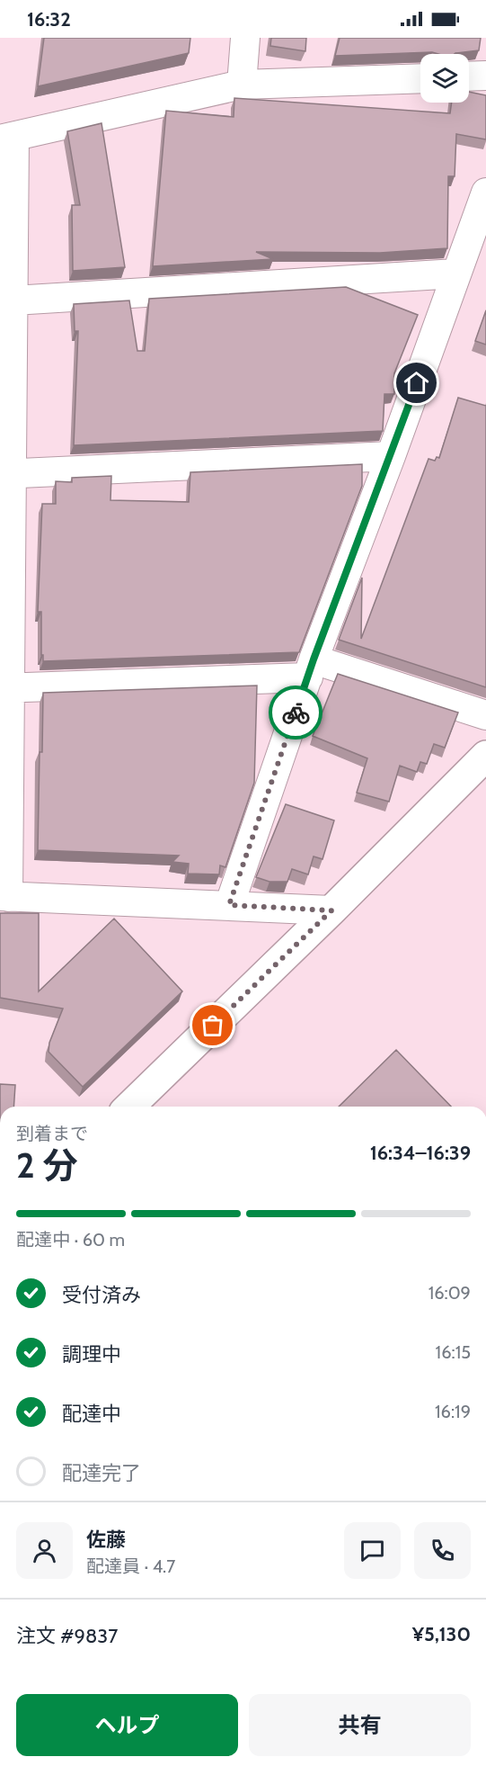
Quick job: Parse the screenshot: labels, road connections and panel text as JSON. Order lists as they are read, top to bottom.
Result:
{
  "page": {
    "status": "16:32",
    "heading": ["2 分", "到着まで", "16:34–16:39"],
    "panel": [
      "佐藤",
      "配達員 · 4.7",
      "注文 #9837",
      "¥5,130"
    ],
    "bar": "配達中 · 60 m",
    "list": [
      ["受付済み", "16:09"],
      ["調理中", "16:15"],
      ["配達中", "16:19"],
      "配達完了"
    ],
    "buttons": ["ヘルプ", "共有"]
  }
}
